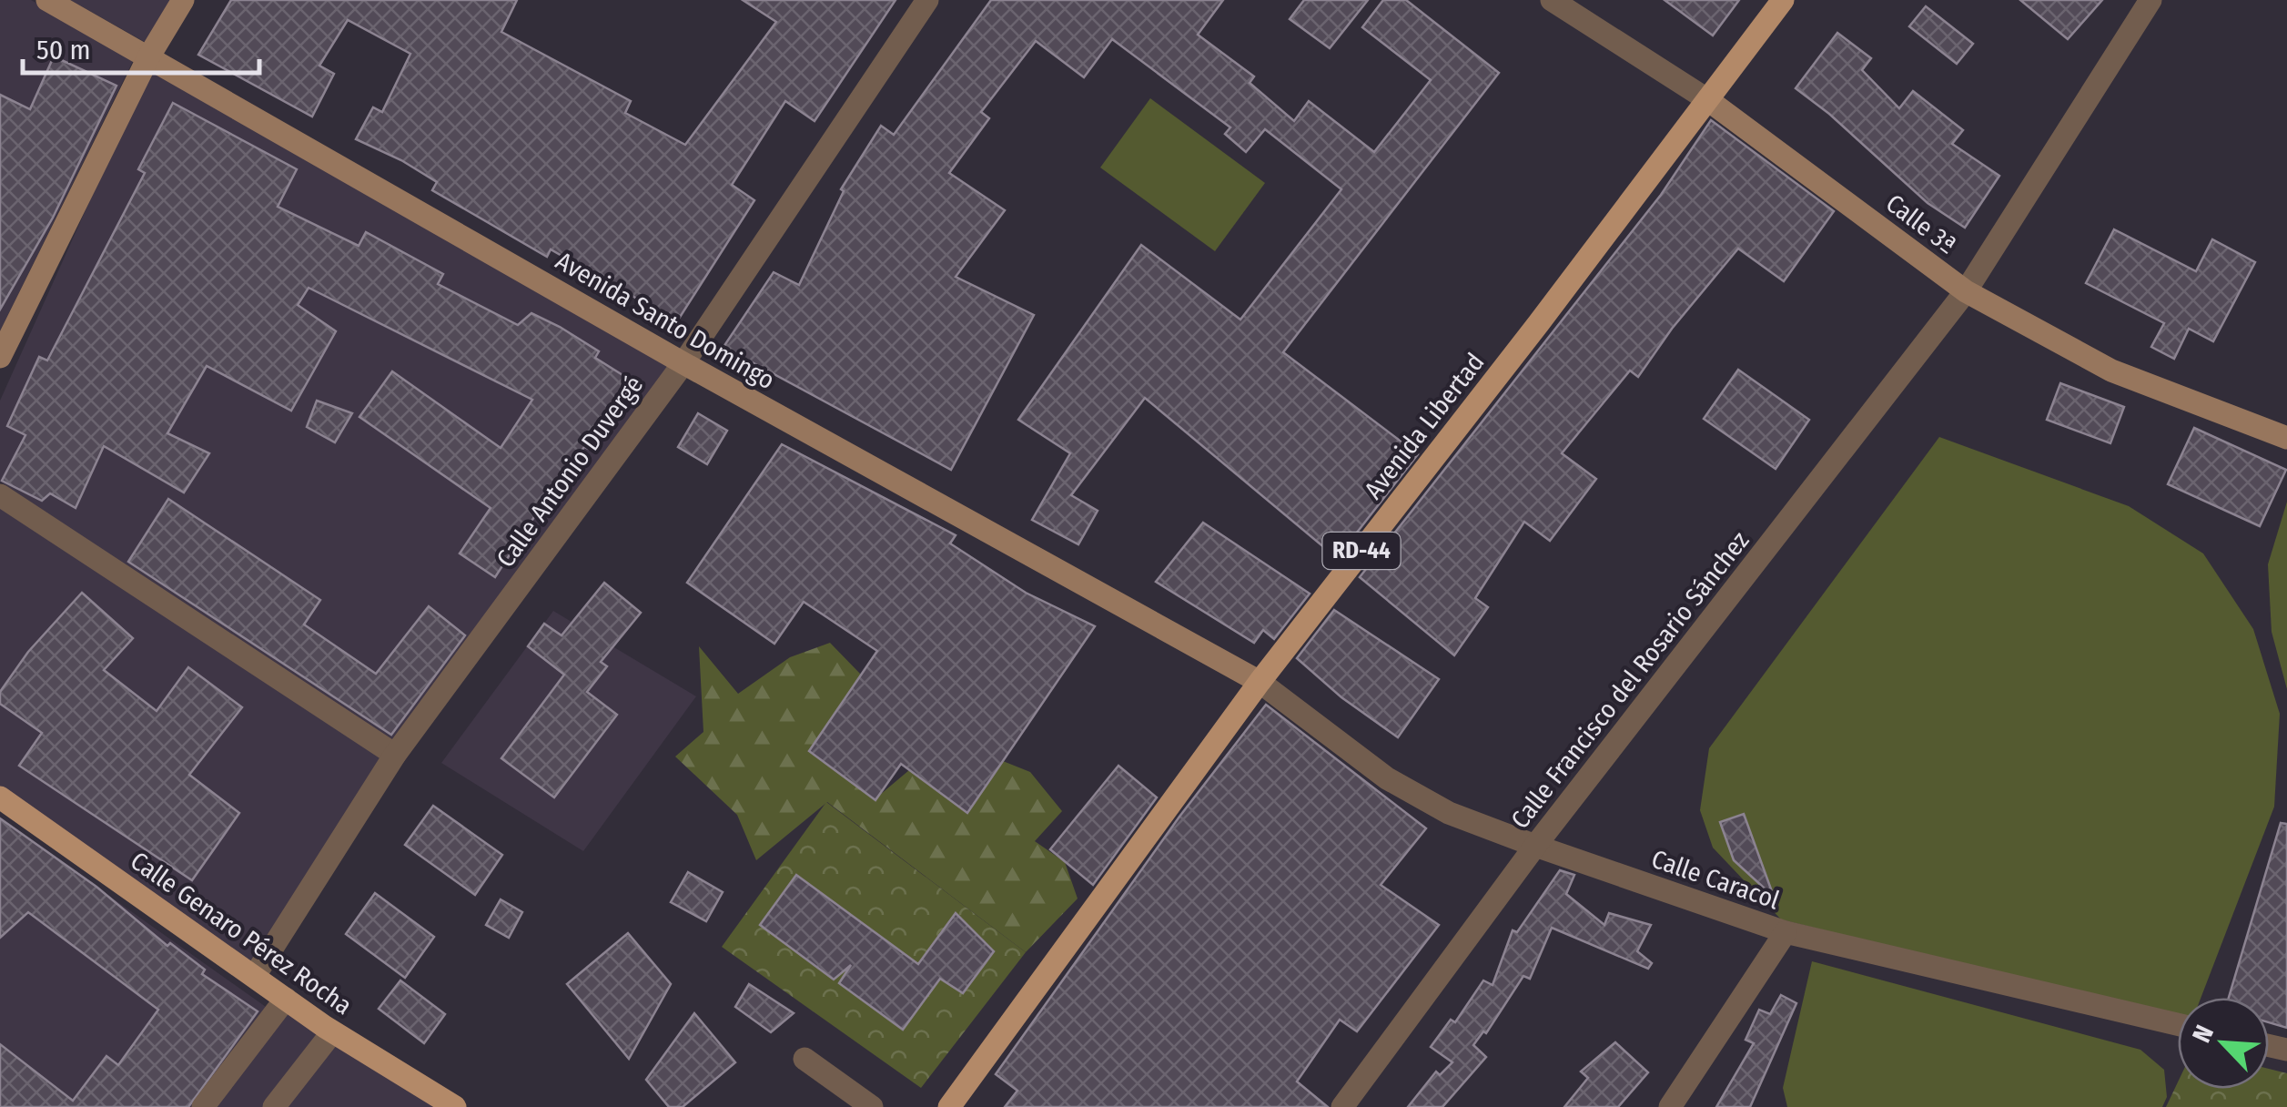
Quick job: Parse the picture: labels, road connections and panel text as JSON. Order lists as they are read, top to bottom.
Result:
{
  "streets": {
    "main road": [
      "Calle 3ª",
      "Avenida Santo Domingo",
      "Avenida Libertad",
      "RD-44",
      "Calle Genaro Pérez Rocha"
    ],
    "street": ["Calle Antonio Duvergé", "Calle Francisco del Rosario Sánchez", "Calle Caracol"]
  },
  "crossings": [
    ["Calle 3ª", "Avenida Libertad"],
    ["Calle 3ª", "Calle Francisco del Rosario Sánchez"],
    ["Avenida Santo Domingo", "Avenida Libertad"],
    ["Avenida Santo Domingo", "Calle Antonio Duvergé"],
    ["Avenida Santo Domingo", "Calle Caracol"],
    ["Avenida Libertad", "Calle Caracol"],
    ["Calle Antonio Duvergé", "Calle Genaro Pérez Rocha"],
    ["Calle Francisco del Rosario Sánchez", "Calle Caracol"]
  ],
  "scale_bar": "50 m",
  "north": "top left"
}
